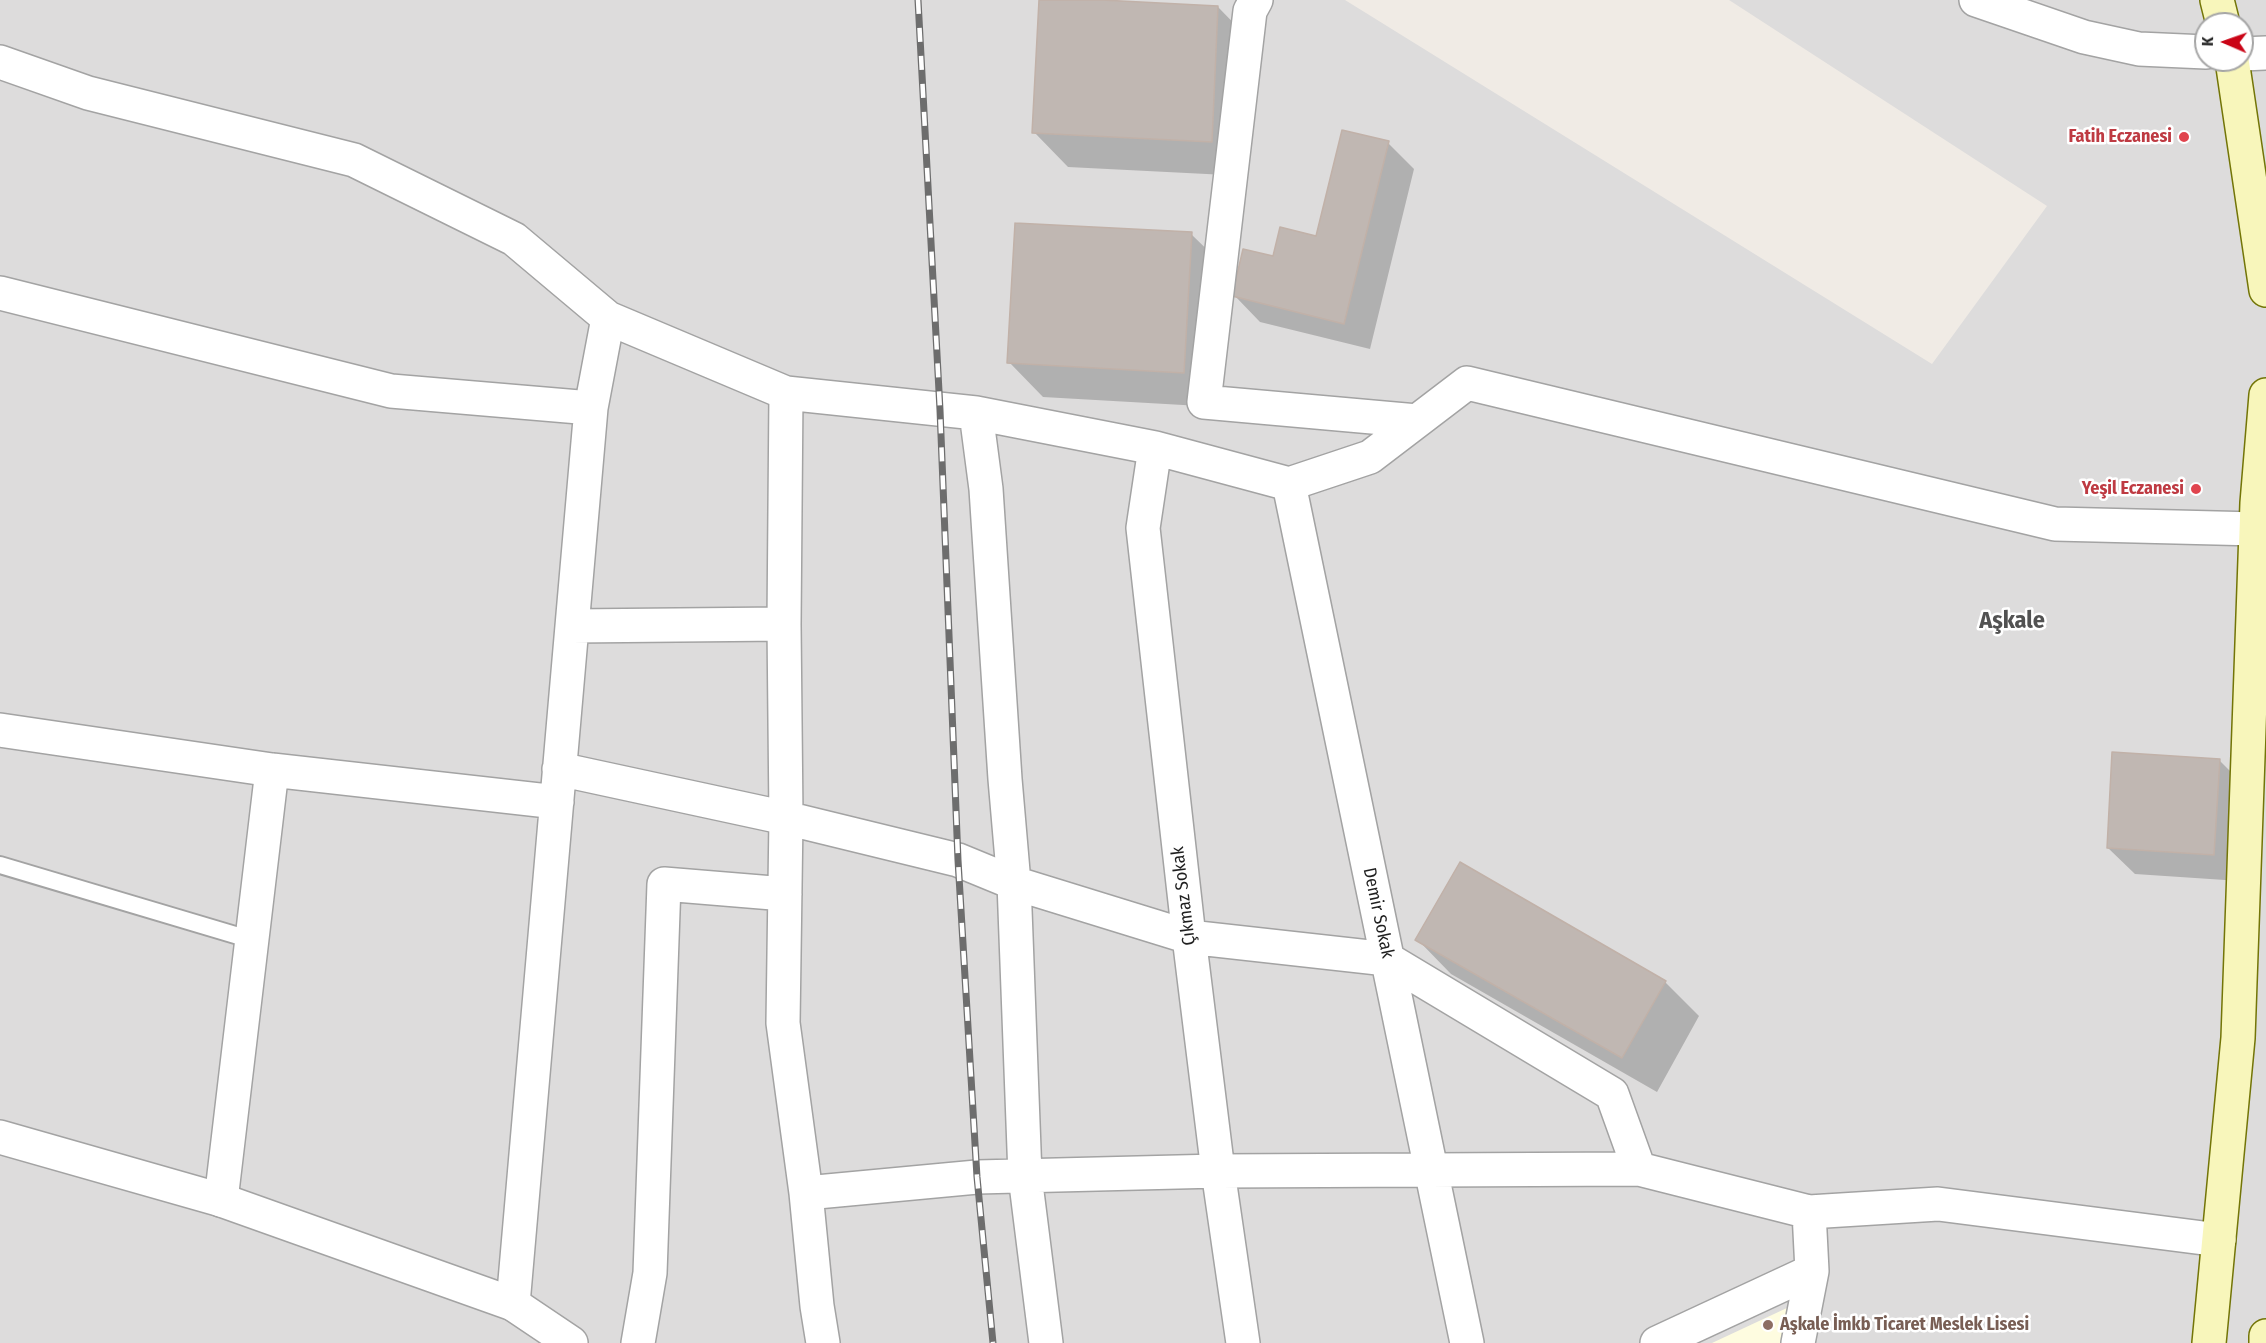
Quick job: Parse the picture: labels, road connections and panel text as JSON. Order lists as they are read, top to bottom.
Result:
{
  "streets": {
    "street": ["Çıkmaz Sokak", "Demir Sokak"]
  },
  "districts": ["Aşkale"],
  "places": ["Fatih Eczanesi", "Yeşil Eczanesi", "Aşkale İmkb Ticaret Meslek Lisesi"],
  "north": "left"
}
